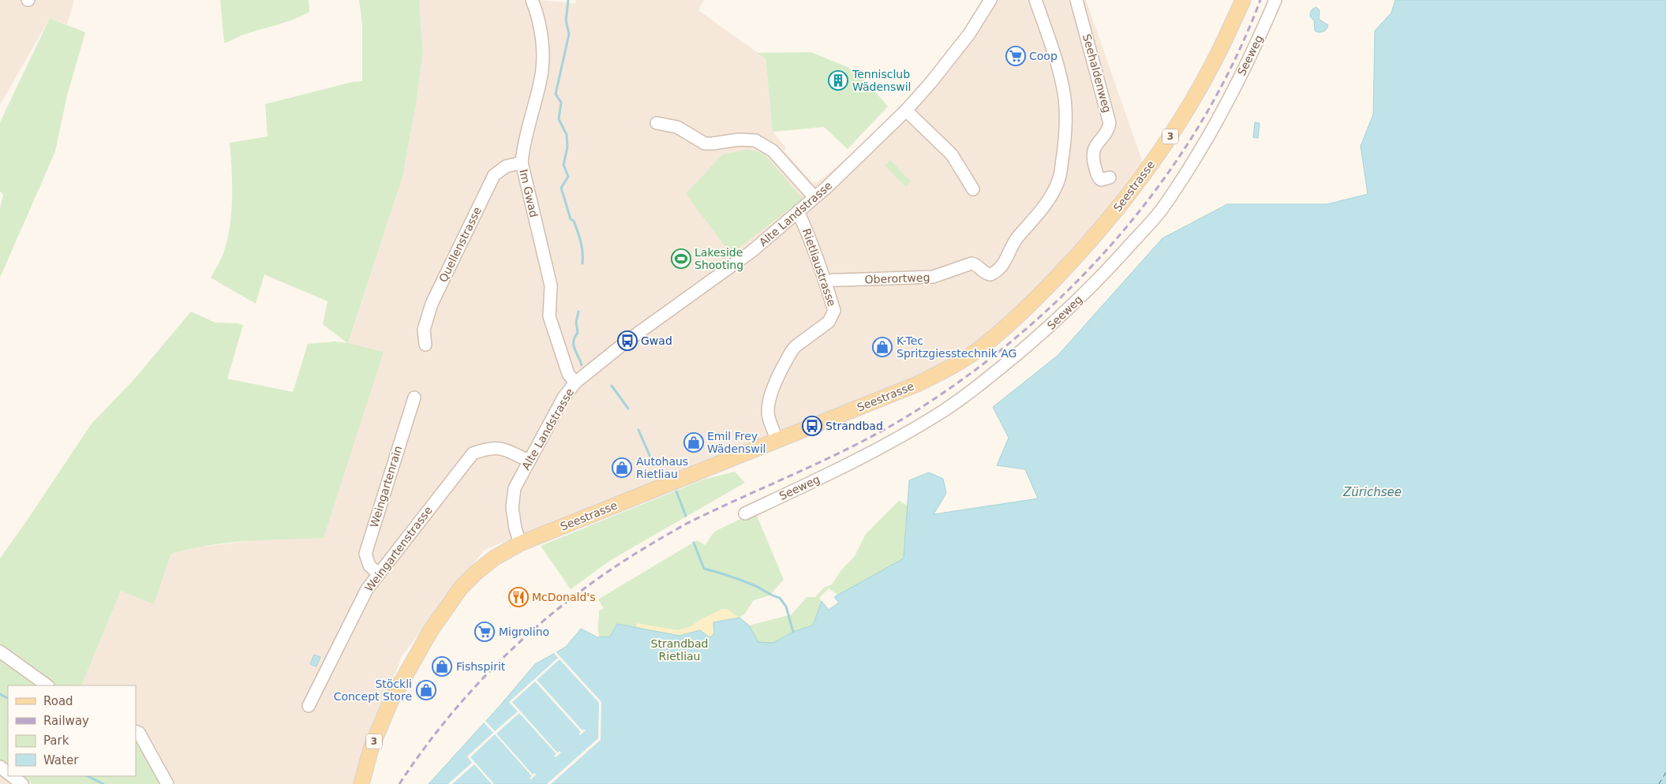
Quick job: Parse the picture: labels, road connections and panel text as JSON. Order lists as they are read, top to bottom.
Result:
{
  "streets": {
    "main road": ["3", "Seestrasse"],
    "street": [
      "Seeweg",
      "Seehaldenweg",
      "Im Gwad",
      "Alte Landstrasse",
      "Quellenstrasse",
      "Rietliaustrasse",
      "Oberortweg",
      "Weingartenrain",
      "Weingartenstrasse"
    ]
  },
  "crossings": [
    ["Seestrasse", "Alte Landstrasse"],
    ["Seestrasse", "Rietliaustrasse"],
    ["Im Gwad", "Alte Landstrasse"],
    ["Im Gwad", "Quellenstrasse"],
    ["Alte Landstrasse", "Rietliaustrasse"],
    ["Alte Landstrasse", "Weingartenstrasse"],
    ["Rietliaustrasse", "Oberortweg"],
    ["Weingartenrain", "Weingartenstrasse"]
  ],
  "water": ["Zürichsee"],
  "parks": ["Strandbad Rietliau"],
  "places": {
    "supermarket": ["Coop", "Migrolino"],
    "building": ["Tennisclub Wädenswil"],
    "sports": ["Lakeside Shooting"],
    "bus stop": ["Gwad", "Strandbad"],
    "shop": [
      "K-Tec Spritzgiesstechnik AG",
      "Emil Frey Wädenswil",
      "Autohaus Rietliau",
      "Fishspirit",
      "Stöckli Concept Store"
    ],
    "restaurant": ["McDonald's"]
  },
  "legend": [
    "Road",
    "Railway",
    "Park",
    "Water"
  ]
}
